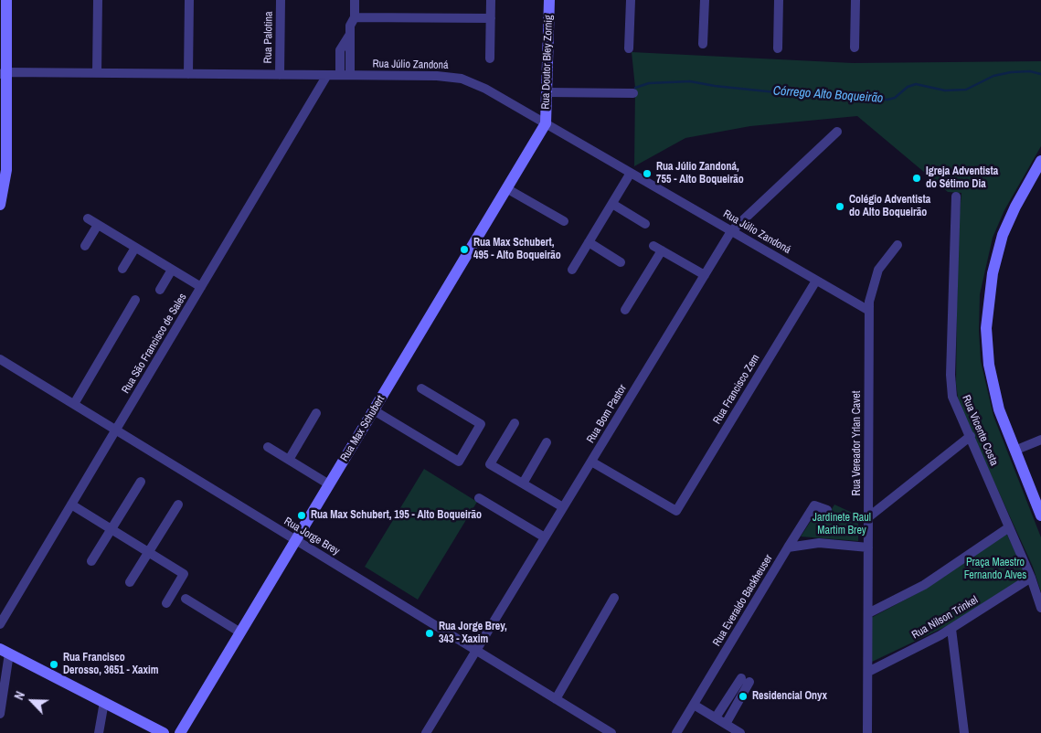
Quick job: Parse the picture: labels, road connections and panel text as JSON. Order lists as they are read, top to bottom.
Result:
{
  "streets": {
    "street": [
      "Rua Palotina",
      "Rua Doutor Bley Zornig",
      "Rua Júlio Zandoná",
      "Rua São Francisco de Sales",
      "Rua Francisco Zem",
      "Rua Bom Pastor",
      "Rua Max Schubert",
      "Rua Vicente Costa",
      "Rua Vereador Yrlan Cavet",
      "Rua Jorge Brey",
      "Rua Everaldo Backheuser",
      "Rua Nilson Trinkel"
    ]
  },
  "crossings": [
    ["Rua Palotina", "Rua Júlio Zandoná"],
    ["Rua Doutor Bley Zornig", "Rua Júlio Zandoná"],
    ["Rua Doutor Bley Zornig", "Rua Max Schubert"],
    ["Rua Júlio Zandoná", "Rua São Francisco de Sales"],
    ["Rua Júlio Zandoná", "Rua Francisco Zem"],
    ["Rua Júlio Zandoná", "Rua Bom Pastor"],
    ["Rua Júlio Zandoná", "Rua Max Schubert"],
    ["Rua Júlio Zandoná", "Rua Vereador Yrlan Cavet"],
    ["Rua São Francisco de Sales", "Rua Jorge Brey"],
    ["Rua Francisco Zem", "Rua Bom Pastor"],
    ["Rua Bom Pastor", "Rua Jorge Brey"],
    ["Rua Max Schubert", "Rua Jorge Brey"],
    ["Rua Vicente Costa", "Rua Nilson Trinkel"],
    ["Rua Vereador Yrlan Cavet", "Rua Everaldo Backheuser"],
    ["Rua Vereador Yrlan Cavet", "Rua Nilson Trinkel"]
  ],
  "water": ["Córrego Alto Boqueirão"],
  "parks": ["Jardinete Raul Martim Brey", "Praça Maestro Fernando Alves"],
  "places": [
    "Rua Júlio Zandoná, 755 - Alto Boqueirão",
    "Igreja Adventista do Sétimo Dia",
    "Colégio Adventista do Alto Boqueirão",
    "Rua Max Schubert, 495 - Alto Boqueirão",
    "Rua Max Schubert, 195 - Alto Boqueirão",
    "Rua Jorge Brey, 343 - Xaxim",
    "Rua Francisco Derosso, 3651 - Xaxim",
    "Residencial Onyx"
  ],
  "north": "top left"
}
